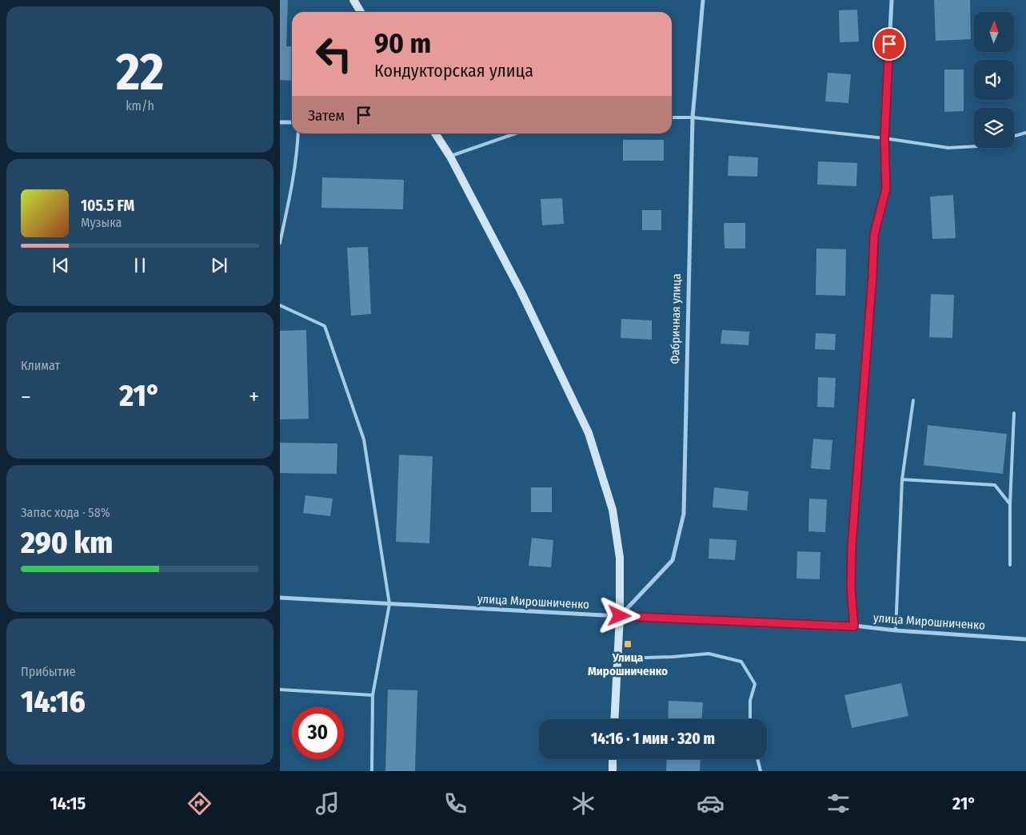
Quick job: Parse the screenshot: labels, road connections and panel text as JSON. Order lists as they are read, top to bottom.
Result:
{
  "streets": {
    "street": ["Фабричная улица", "улица Мирошниченко"]
  },
  "crossings": [
    ["Фабричная улица", "улица Мирошниченко"]
  ],
  "places": {
    "transit": ["Улица Мирошниченко"]
  },
  "north": "top",
  "page": {
    "tile": [
      ["22", "km/h"],
      "Климат",
      ["Запас хода · 58%", "290 km"],
      ["Прибытие", "14:16"]
    ],
    "turn": ["90 m", "Кондукторская улица"],
    "then": "Затем",
    "song": ["105.5 FM", "Музыка"],
    "heat": ["−", "21°", "+"],
    "limit": "30",
    "trip": "14:16 · 1 мин · 320 m",
    "tabs": ["14:15", "21°"]
  }
}
